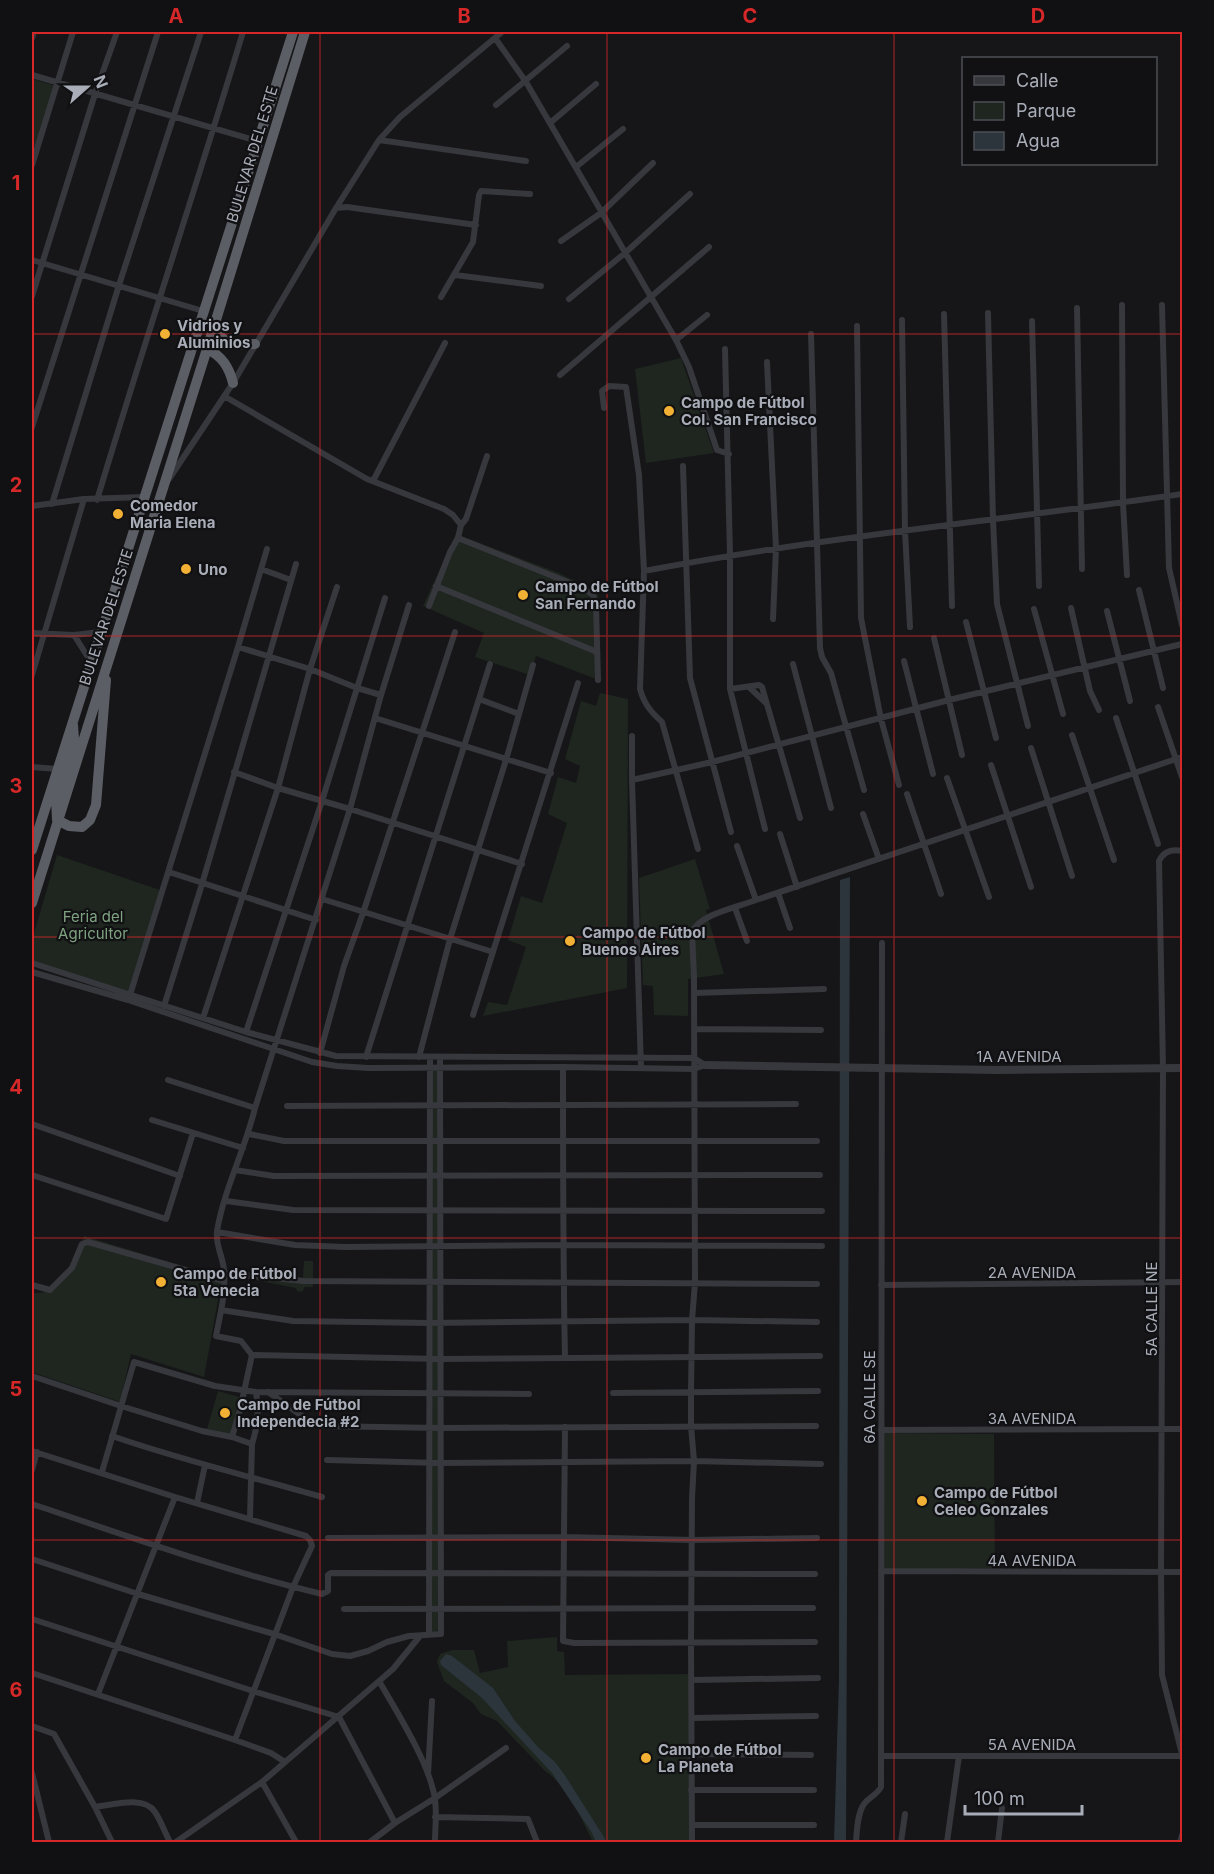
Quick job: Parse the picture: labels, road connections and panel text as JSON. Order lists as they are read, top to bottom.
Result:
{
  "streets": {
    "highway": ["BULEVAR DEL ESTE"],
    "street": [
      "1A AVENIDA",
      "2A AVENIDA",
      "5A CALLE NE",
      "6A CALLE SE",
      "3A AVENIDA",
      "4A AVENIDA",
      "5A AVENIDA"
    ]
  },
  "crossings": [
    ["1A AVENIDA", "5A CALLE NE"],
    ["1A AVENIDA", "6A CALLE SE"],
    ["2A AVENIDA", "5A CALLE NE"],
    ["2A AVENIDA", "6A CALLE SE"],
    ["5A CALLE NE", "3A AVENIDA"],
    ["5A CALLE NE", "4A AVENIDA"],
    ["5A CALLE NE", "5A AVENIDA"],
    ["6A CALLE SE", "3A AVENIDA"],
    ["6A CALLE SE", "4A AVENIDA"],
    ["6A CALLE SE", "5A AVENIDA"]
  ],
  "parks": ["Feria del Agricultor"],
  "places": [
    "Vidrios y Aluminios",
    "Campo de Fútbol Col. San Francisco",
    "Comedor Maria Elena",
    "Uno",
    "Campo de Fútbol San Fernando",
    "Campo de Fútbol Buenos Aires",
    "Campo de Fútbol 5ta Venecia",
    "Campo de Fútbol Independecia #2",
    "Campo de Fútbol Celeo Gonzales",
    "Campo de Fútbol La Planeta"
  ],
  "legend": ["Calle", "Parque", "Agua"],
  "scale_bar": "100 m",
  "north": "right",
  "grid": {
    "columns": [
      "A",
      "B",
      "C",
      "D"
    ],
    "rows": [
      "1",
      "2",
      "3",
      "4",
      "5",
      "6"
    ]
  }
}
